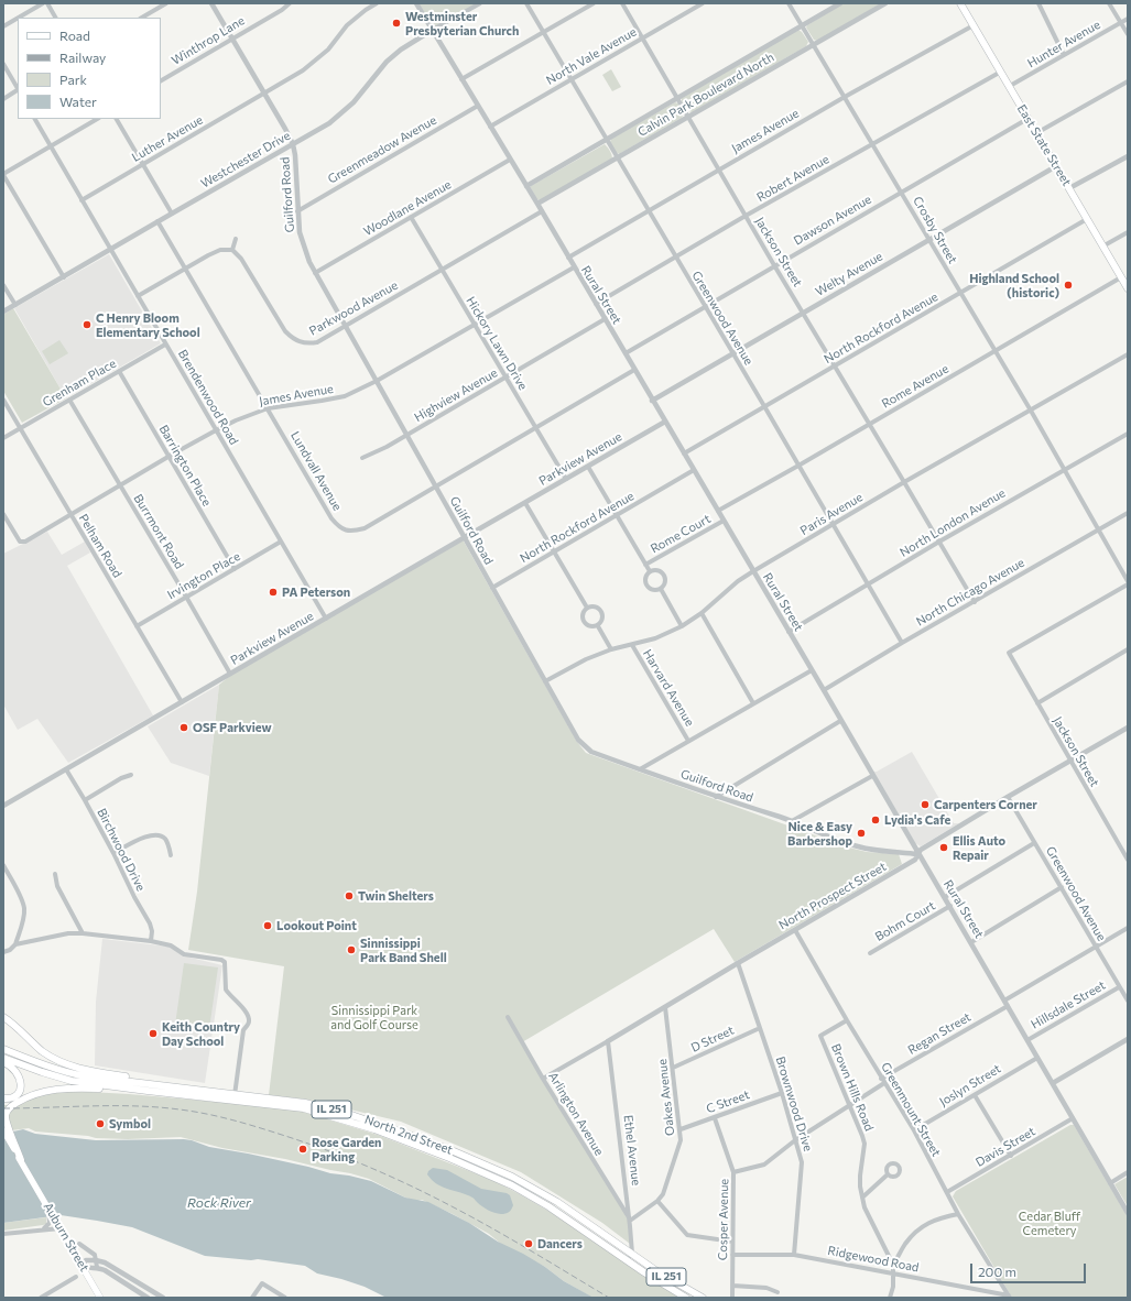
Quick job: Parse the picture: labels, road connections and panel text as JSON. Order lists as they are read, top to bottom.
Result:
{
  "streets": {
    "main road": [
      "East State Street",
      "IL 251",
      "North 2nd Street",
      "Auburn Street"
    ],
    "street": [
      "Winthrop Lane",
      "Hunter Avenue",
      "North Vale Avenue",
      "Calvin Park Boulevard North",
      "James Avenue",
      "Luther Avenue",
      "Greenmeadow Avenue",
      "Westchester Drive",
      "Robert Avenue",
      "Guilford Road",
      "Woodlane Avenue",
      "Dawson Avenue",
      "Crosby Street",
      "Jackson Street",
      "Welty Avenue",
      "Rural Street",
      "Parkwood Avenue",
      "Greenwood Avenue",
      "North Rockford Avenue",
      "Hickory Lawn Drive",
      "Grenham Place",
      "Rome Avenue",
      "Highview Avenue",
      "Brendenwood Road",
      "Parkview Avenue",
      "Barrington Place",
      "Lundvall Avenue",
      "Paris Avenue",
      "North London Avenue",
      "Burrmont Road",
      "Rome Court",
      "Pelham Road",
      "Irvington Place",
      "North Chicago Avenue",
      "Harvard Avenue",
      "Birchwood Drive",
      "North Prospect Street",
      "Bohm Court",
      "Hillsdale Street",
      "Regan Street",
      "D Street",
      "Joslyn Street",
      "Brown Hills Road",
      "Oakes Avenue",
      "C Street",
      "Brownwood Drive",
      "Greenmount Street",
      "Arlington Avenue",
      "Davis Street",
      "Ethel Avenue",
      "Cosper Avenue",
      "Ridgewood Road"
    ]
  },
  "crossings": [
    ["Winthrop Lane", "Guilford Road"],
    ["Hunter Avenue", "East State Street"],
    ["North Vale Avenue", "Jackson Street"],
    ["North Vale Avenue", "Rural Street"],
    ["North Vale Avenue", "Greenwood Avenue"],
    ["Calvin Park Boulevard North", "Crosby Street"],
    ["Calvin Park Boulevard North", "Jackson Street"],
    ["Calvin Park Boulevard North", "Rural Street"],
    ["Calvin Park Boulevard North", "Greenwood Avenue"],
    ["James Avenue", "East State Street"],
    ["James Avenue", "Guilford Road"],
    ["James Avenue", "Crosby Street"],
    ["James Avenue", "Jackson Street"],
    ["James Avenue", "Rural Street"],
    ["James Avenue", "Greenwood Avenue"],
    ["James Avenue", "Hickory Lawn Drive"],
    ["James Avenue", "Brendenwood Road"],
    ["James Avenue", "Barrington Place"],
    ["James Avenue", "Lundvall Avenue"],
    ["James Avenue", "Burrmont Road"],
    ["James Avenue", "Pelham Road"],
    ["Luther Avenue", "Guilford Road"],
    ["Luther Avenue", "Brendenwood Road"],
    ["East State Street", "Robert Avenue"],
    ["East State Street", "Dawson Avenue"],
    ["East State Street", "Welty Avenue"],
    ["East State Street", "North Rockford Avenue"],
    ["East State Street", "Rome Avenue"],
    ["Greenmeadow Avenue", "Guilford Road"],
    ["Greenmeadow Avenue", "Rural Street"],
    ["Westchester Drive", "Guilford Road"],
    ["Westchester Drive", "Rural Street"],
    ["Westchester Drive", "Brendenwood Road"],
    ["Westchester Drive", "Lundvall Avenue"],
    ["Robert Avenue", "Crosby Street"],
    ["Robert Avenue", "Jackson Street"],
    ["Robert Avenue", "Rural Street"],
    ["Robert Avenue", "Greenwood Avenue"],
    ["Guilford Road", "Woodlane Avenue"],
    ["Guilford Road", "Rural Street"],
    ["Guilford Road", "Parkwood Avenue"],
    ["Guilford Road", "North Rockford Avenue"],
    ["Guilford Road", "Highview Avenue"],
    ["Guilford Road", "Parkview Avenue"],
    ["Guilford Road", "Lundvall Avenue"],
    ["Guilford Road", "Paris Avenue"],
    ["Guilford Road", "North Prospect Street"],
    ["Woodlane Avenue", "Rural Street"],
    ["Woodlane Avenue", "Hickory Lawn Drive"],
    ["Dawson Avenue", "Crosby Street"],
    ["Dawson Avenue", "Jackson Street"],
    ["Dawson Avenue", "Rural Street"],
    ["Dawson Avenue", "Greenwood Avenue"],
    ["Crosby Street", "Jackson Street"],
    ["Crosby Street", "Welty Avenue"],
    ["Crosby Street", "North Rockford Avenue"],
    ["Crosby Street", "Rome Avenue"],
    ["Crosby Street", "Paris Avenue"],
    ["Crosby Street", "North London Avenue"],
    ["Crosby Street", "North Chicago Avenue"],
    ["Jackson Street", "Welty Avenue"],
    ["Jackson Street", "North Rockford Avenue"],
    ["Jackson Street", "Rome Avenue"],
    ["Jackson Street", "Paris Avenue"],
    ["Jackson Street", "North London Avenue"],
    ["Jackson Street", "North Chicago Avenue"],
    ["Jackson Street", "North Prospect Street"],
    ["Welty Avenue", "Rural Street"],
    ["Welty Avenue", "Greenwood Avenue"],
    ["Rural Street", "Parkwood Avenue"],
    ["Rural Street", "North Rockford Avenue"],
    ["Rural Street", "Rome Avenue"],
    ["Rural Street", "Highview Avenue"],
    ["Rural Street", "Parkview Avenue"],
    ["Rural Street", "Lundvall Avenue"],
    ["Rural Street", "Paris Avenue"],
    ["Rural Street", "North London Avenue"],
    ["Rural Street", "Rome Court"],
    ["Rural Street", "North Chicago Avenue"],
    ["Rural Street", "North Prospect Street"],
    ["Rural Street", "Bohm Court"],
    ["Rural Street", "Hillsdale Street"],
    ["Rural Street", "Regan Street"],
    ["Rural Street", "Joslyn Street"],
    ["Rural Street", "Davis Street"],
    ["Parkwood Avenue", "Hickory Lawn Drive"],
    ["Greenwood Avenue", "North Rockford Avenue"],
    ["Greenwood Avenue", "Rome Avenue"],
    ["Greenwood Avenue", "Paris Avenue"],
    ["Greenwood Avenue", "North London Avenue"],
    ["Greenwood Avenue", "North Chicago Avenue"],
    ["Greenwood Avenue", "North Prospect Street"],
    ["Greenwood Avenue", "Hillsdale Street"],
    ["Greenwood Avenue", "Regan Street"],
    ["Hickory Lawn Drive", "Highview Avenue"],
    ["Hickory Lawn Drive", "Parkview Avenue"],
    ["Hickory Lawn Drive", "Lundvall Avenue"],
    ["Grenham Place", "Brendenwood Road"],
    ["Grenham Place", "Barrington Place"],
    ["Grenham Place", "Burrmont Road"],
    ["Grenham Place", "Pelham Road"],
    ["Brendenwood Road", "Parkview Avenue"],
    ["Brendenwood Road", "Irvington Place"],
    ["Parkview Avenue", "Burrmont Road"],
    ["Parkview Avenue", "Pelham Road"],
    ["Parkview Avenue", "Birchwood Drive"],
    ["Barrington Place", "Irvington Place"],
    ["Paris Avenue", "Harvard Avenue"],
    ["Burrmont Road", "Irvington Place"],
    ["Pelham Road", "Irvington Place"],
    ["North Prospect Street", "Oakes Avenue"],
    ["North Prospect Street", "Brownwood Drive"],
    ["North Prospect Street", "Greenmount Street"],
    ["North Prospect Street", "Arlington Avenue"],
    ["North Prospect Street", "Ethel Avenue"],
    ["Regan Street", "Brown Hills Road"],
    ["Regan Street", "Brownwood Drive"],
    ["Regan Street", "Greenmount Street"],
    ["Regan Street", "Cosper Avenue"],
    ["D Street", "Oakes Avenue"],
    ["D Street", "Brownwood Drive"],
    ["Joslyn Street", "Greenmount Street"],
    ["Brown Hills Road", "Greenmount Street"],
    ["Brown Hills Road", "Ridgewood Road"],
    ["Oakes Avenue", "C Street"],
    ["Oakes Avenue", "Arlington Avenue"],
    ["Oakes Avenue", "Ethel Avenue"],
    ["C Street", "Brownwood Drive"],
    ["C Street", "Cosper Avenue"],
    ["Brownwood Drive", "Ridgewood Road"],
    ["Greenmount Street", "Davis Street"],
    ["Greenmount Street", "Ridgewood Road"],
    ["Arlington Avenue", "Ethel Avenue"],
    ["North 2nd Street", "Ethel Avenue"],
    ["Cosper Avenue", "Ridgewood Road"]
  ],
  "water": ["Rock River"],
  "parks": ["Sinnissippi Park and Golf Course", "Cedar Bluff Cemetery"],
  "places": [
    "Westminster Presbyterian Church",
    "Highland School (historic)",
    "C Henry Bloom Elementary School",
    "PA Peterson",
    "OSF Parkview",
    "Carpenters Corner",
    "Lydia's Cafe",
    "Nice & Easy Barbershop",
    "Ellis Auto Repair",
    "Twin Shelters",
    "Lookout Point",
    "Sinnissippi Park Band Shell",
    "Keith Country Day School",
    "Symbol",
    "Rose Garden Parking",
    "Dancers"
  ],
  "legend": [
    "Road",
    "Railway",
    "Park",
    "Water"
  ],
  "scale_bar": "200 m"
}
